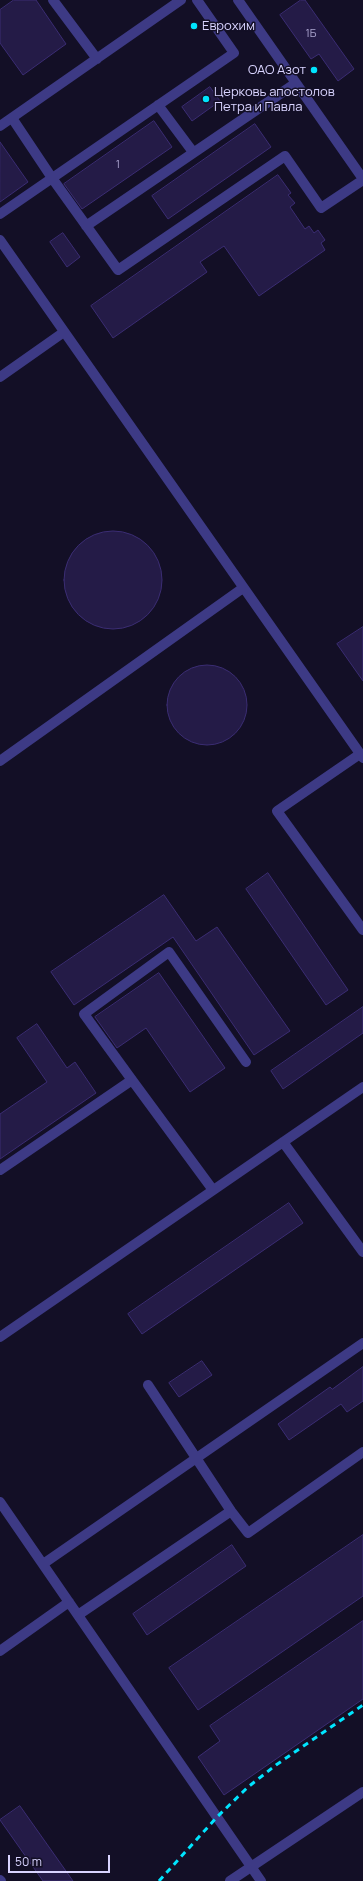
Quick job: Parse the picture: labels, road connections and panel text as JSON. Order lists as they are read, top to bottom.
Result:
{
  "places": ["Еврохим", "ОАО Азот", "Церковь апостолов Петра и Павла"],
  "house_numbers": ["1Б", "1"],
  "scale_bar": "50 m"
}
